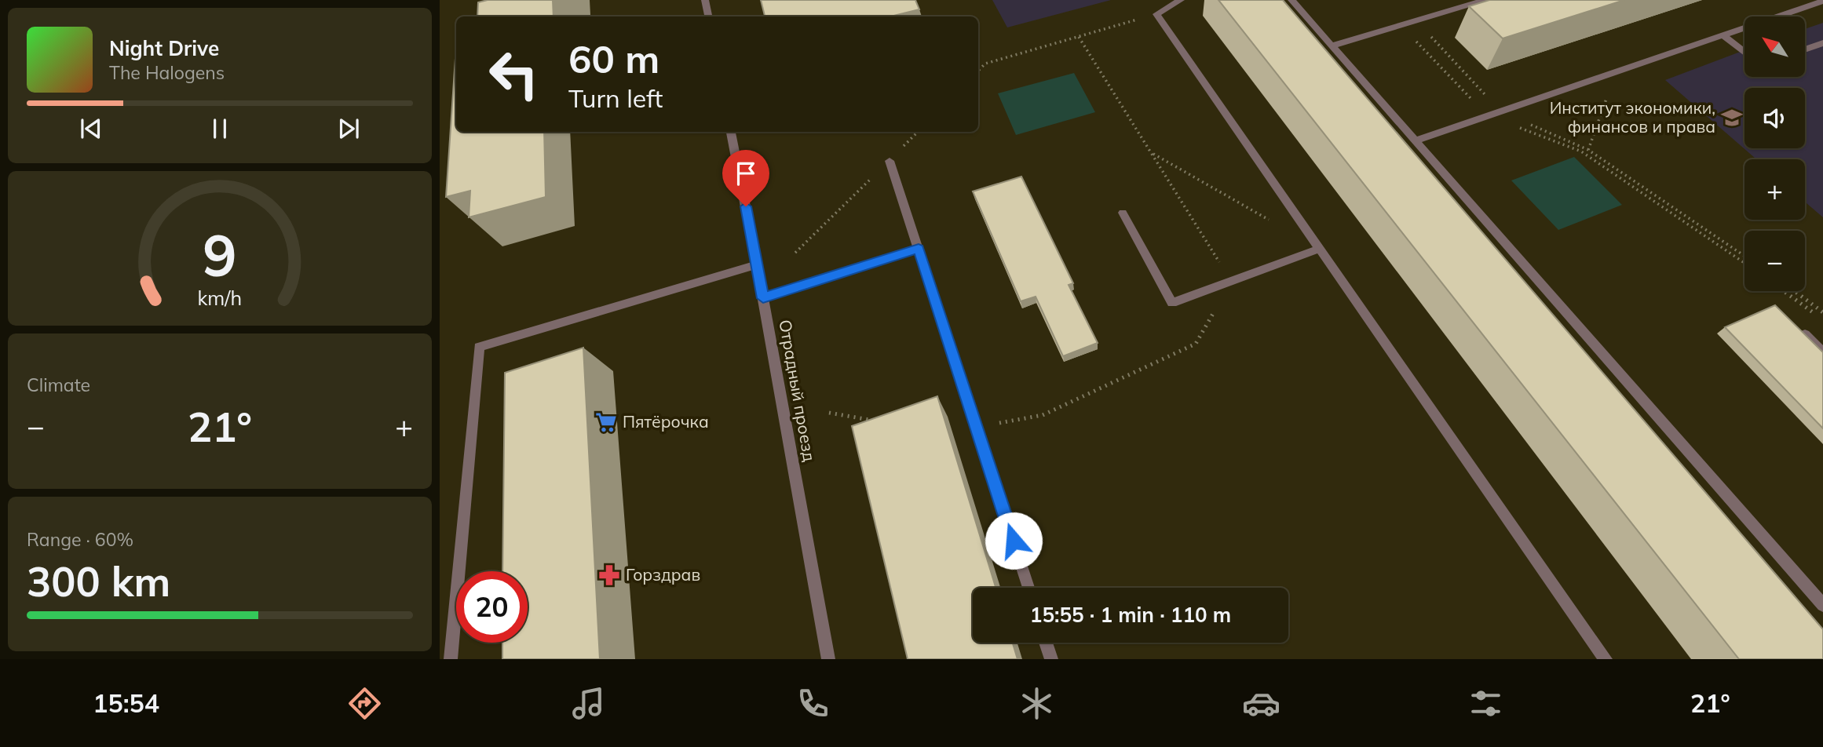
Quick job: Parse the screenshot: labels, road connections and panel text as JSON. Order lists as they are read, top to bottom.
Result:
{
  "streets": {
    "street": ["Отрадный проезд"]
  },
  "places": {
    "school or university": ["Институт экономики, финансов и права"],
    "supermarket": ["Пятёрочка"],
    "pharmacy": ["Горздрав"]
  },
  "north": "top left",
  "page": {
    "map_buttons": ["+", "−"],
    "turn": ["60 m", "Turn left"],
    "song": ["Night Drive", "The Halogens"],
    "tile": [
      "Climate",
      ["Range · 60%", "300 km"]
    ],
    "heat": ["−", "21°", "+"],
    "limit": "20",
    "trip": "15:55 · 1 min · 110 m",
    "tabs": ["15:54", "21°"],
    "gauge": ["9", "km/h"]
  }
}
